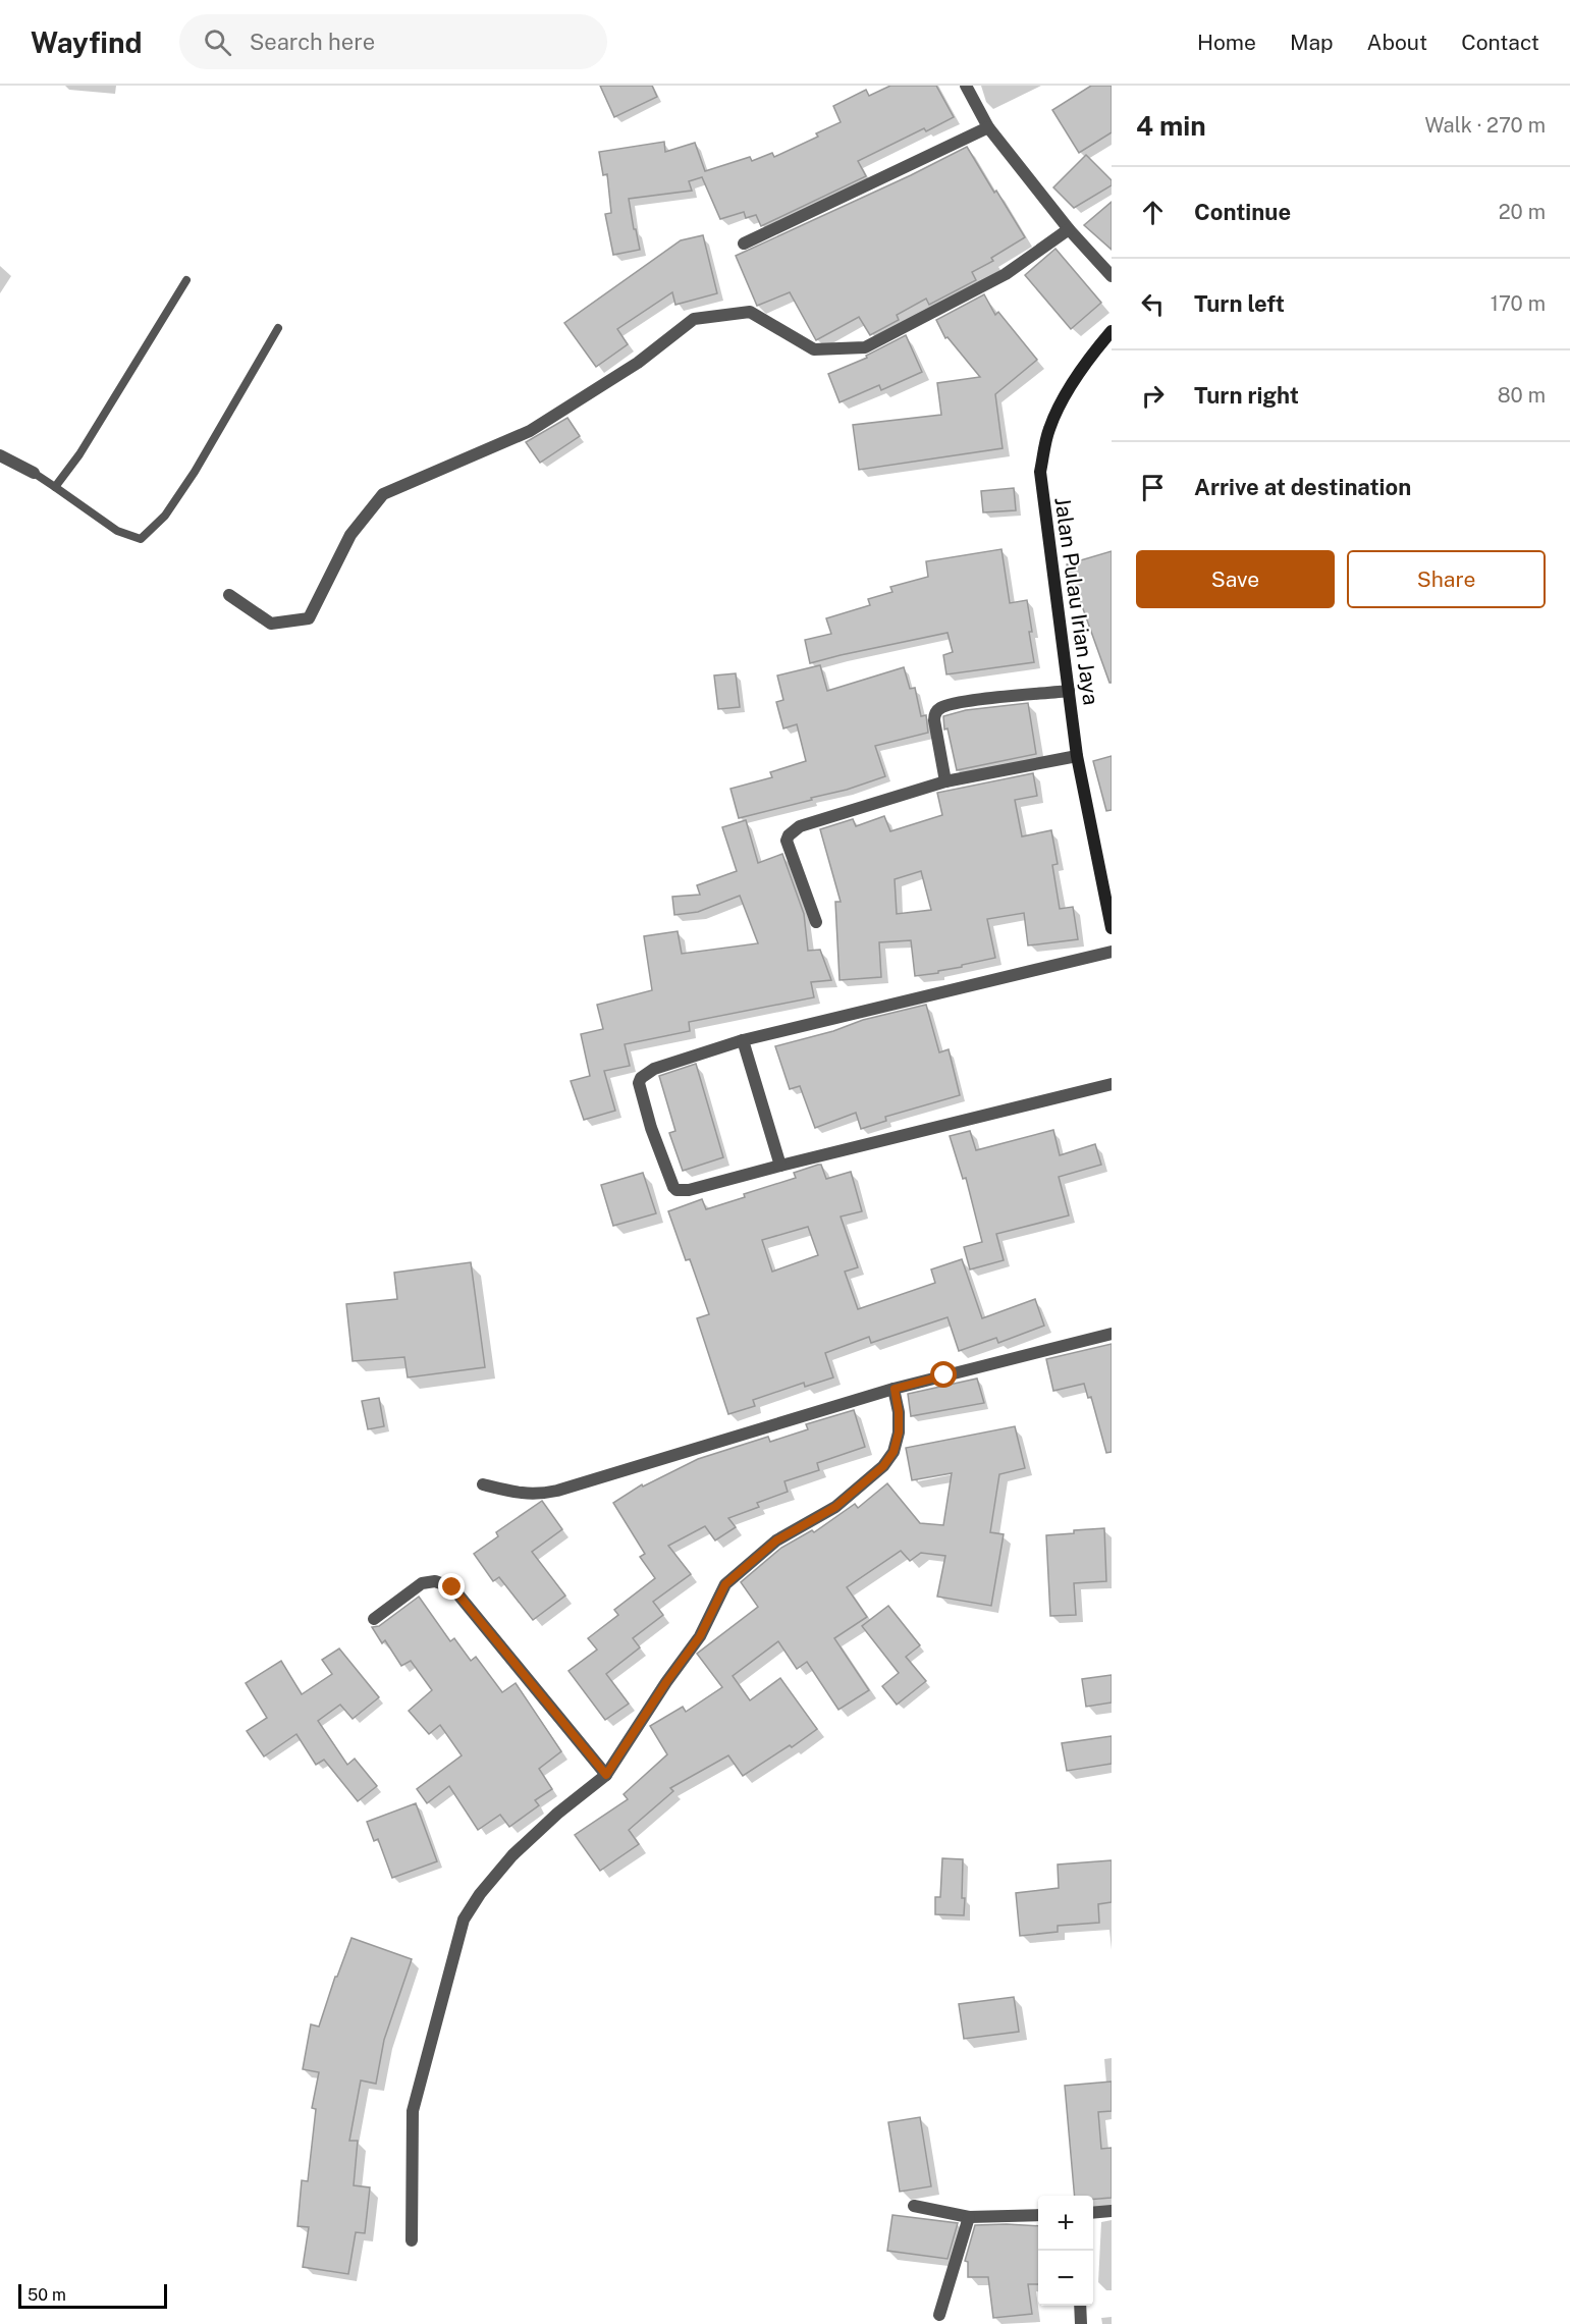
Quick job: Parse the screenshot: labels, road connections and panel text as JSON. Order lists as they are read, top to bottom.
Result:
{
  "streets": {
    "street": ["Jalan Pulau Irian Jaya"]
  },
  "scale_bar": "50 m",
  "page": {
    "header": "Wayfind",
    "search": "Search here",
    "nav": [
      "Home",
      "Map",
      "About",
      "Contact"
    ],
    "heading": ["4 min", "Walk · 270 m"],
    "list": [
      ["Continue", "20 m"],
      ["Turn left", "170 m"],
      ["Turn right", "80 m"],
      "Arrive at destination"
    ],
    "buttons": ["Save", "Share"],
    "map_buttons": ["+", "−"],
    "scale": "50 m"
  }
}
